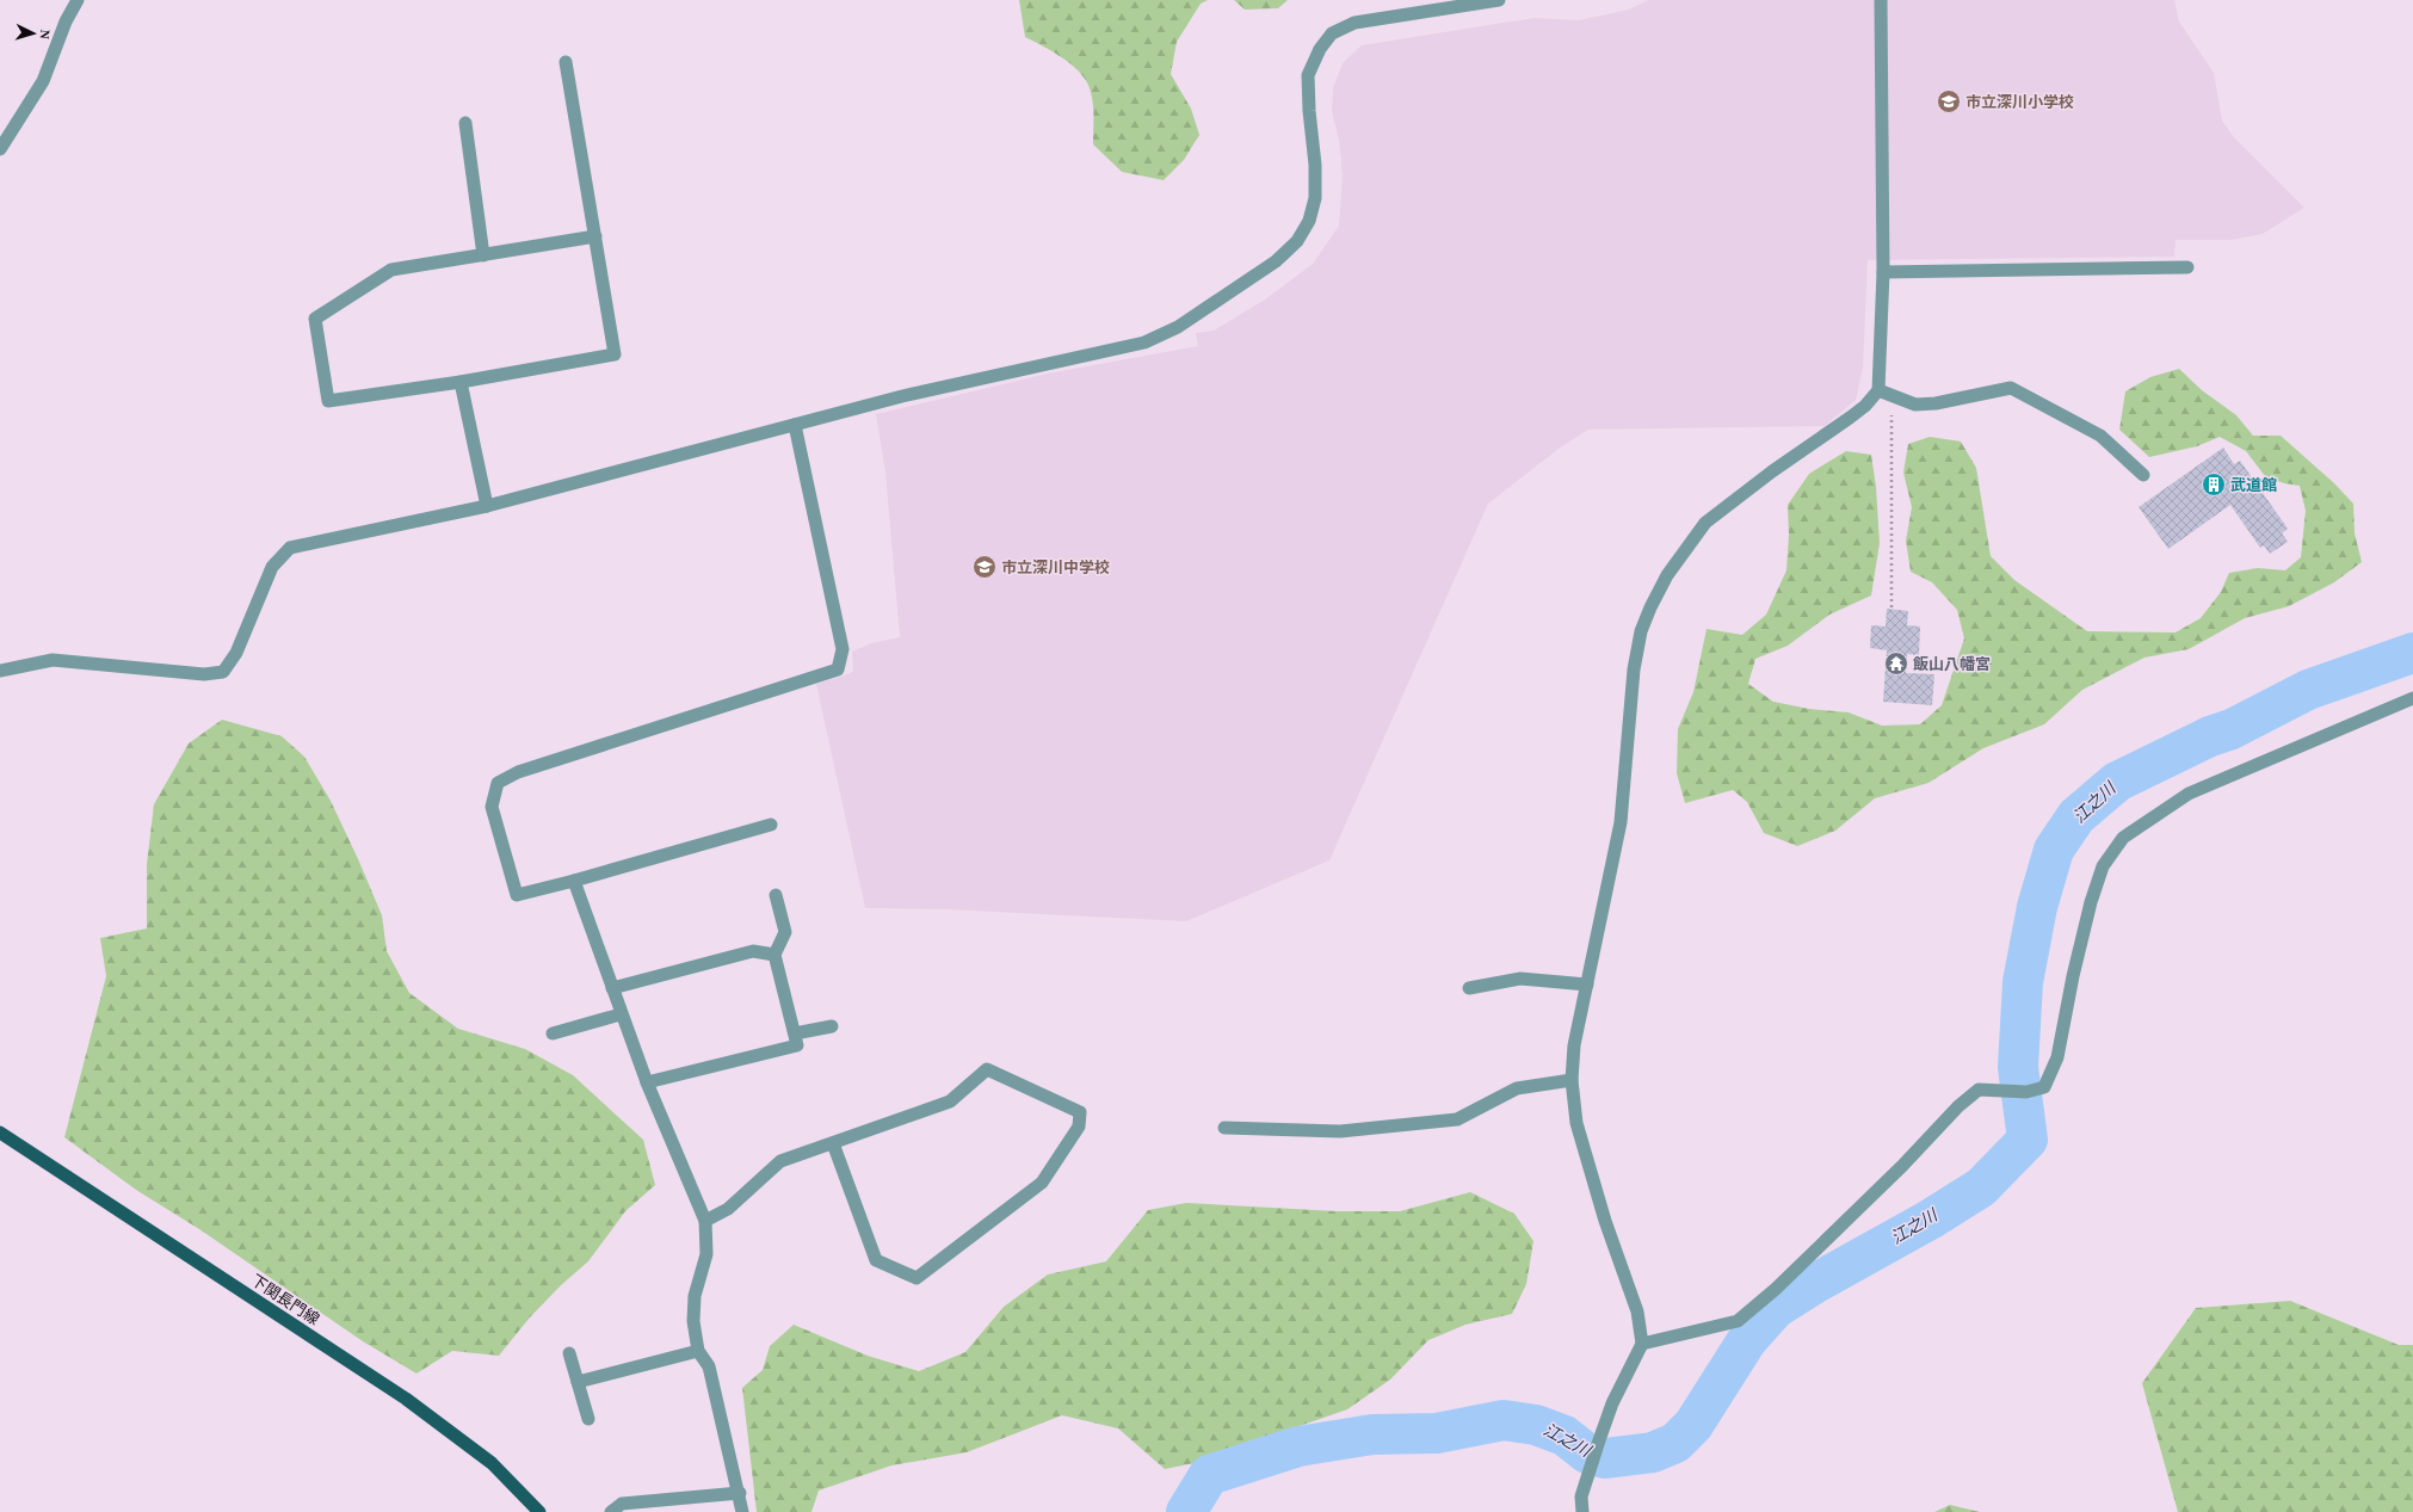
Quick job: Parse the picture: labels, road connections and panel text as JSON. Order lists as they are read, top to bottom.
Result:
{
  "streets": {
    "main road": ["下関長門線"]
  },
  "water": ["江之川"],
  "places": {
    "school or university": ["市立深川小学校", "市立深川中学校"],
    "building": ["武道館"],
    "temple": ["飯山八幡宮"]
  },
  "north": "right"
}
